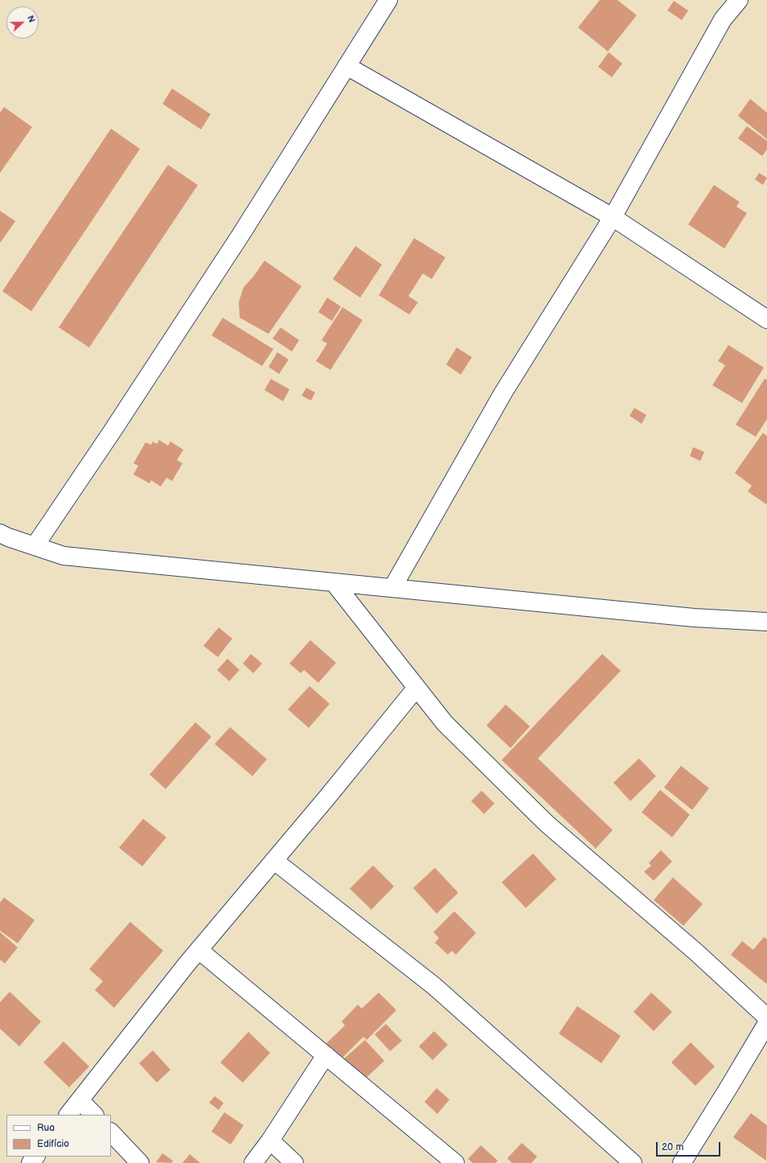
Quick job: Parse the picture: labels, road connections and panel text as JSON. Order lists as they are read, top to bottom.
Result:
{
  "legend": ["Rua", "Edifício"],
  "scale_bar": "20 m",
  "north": "right"
}
